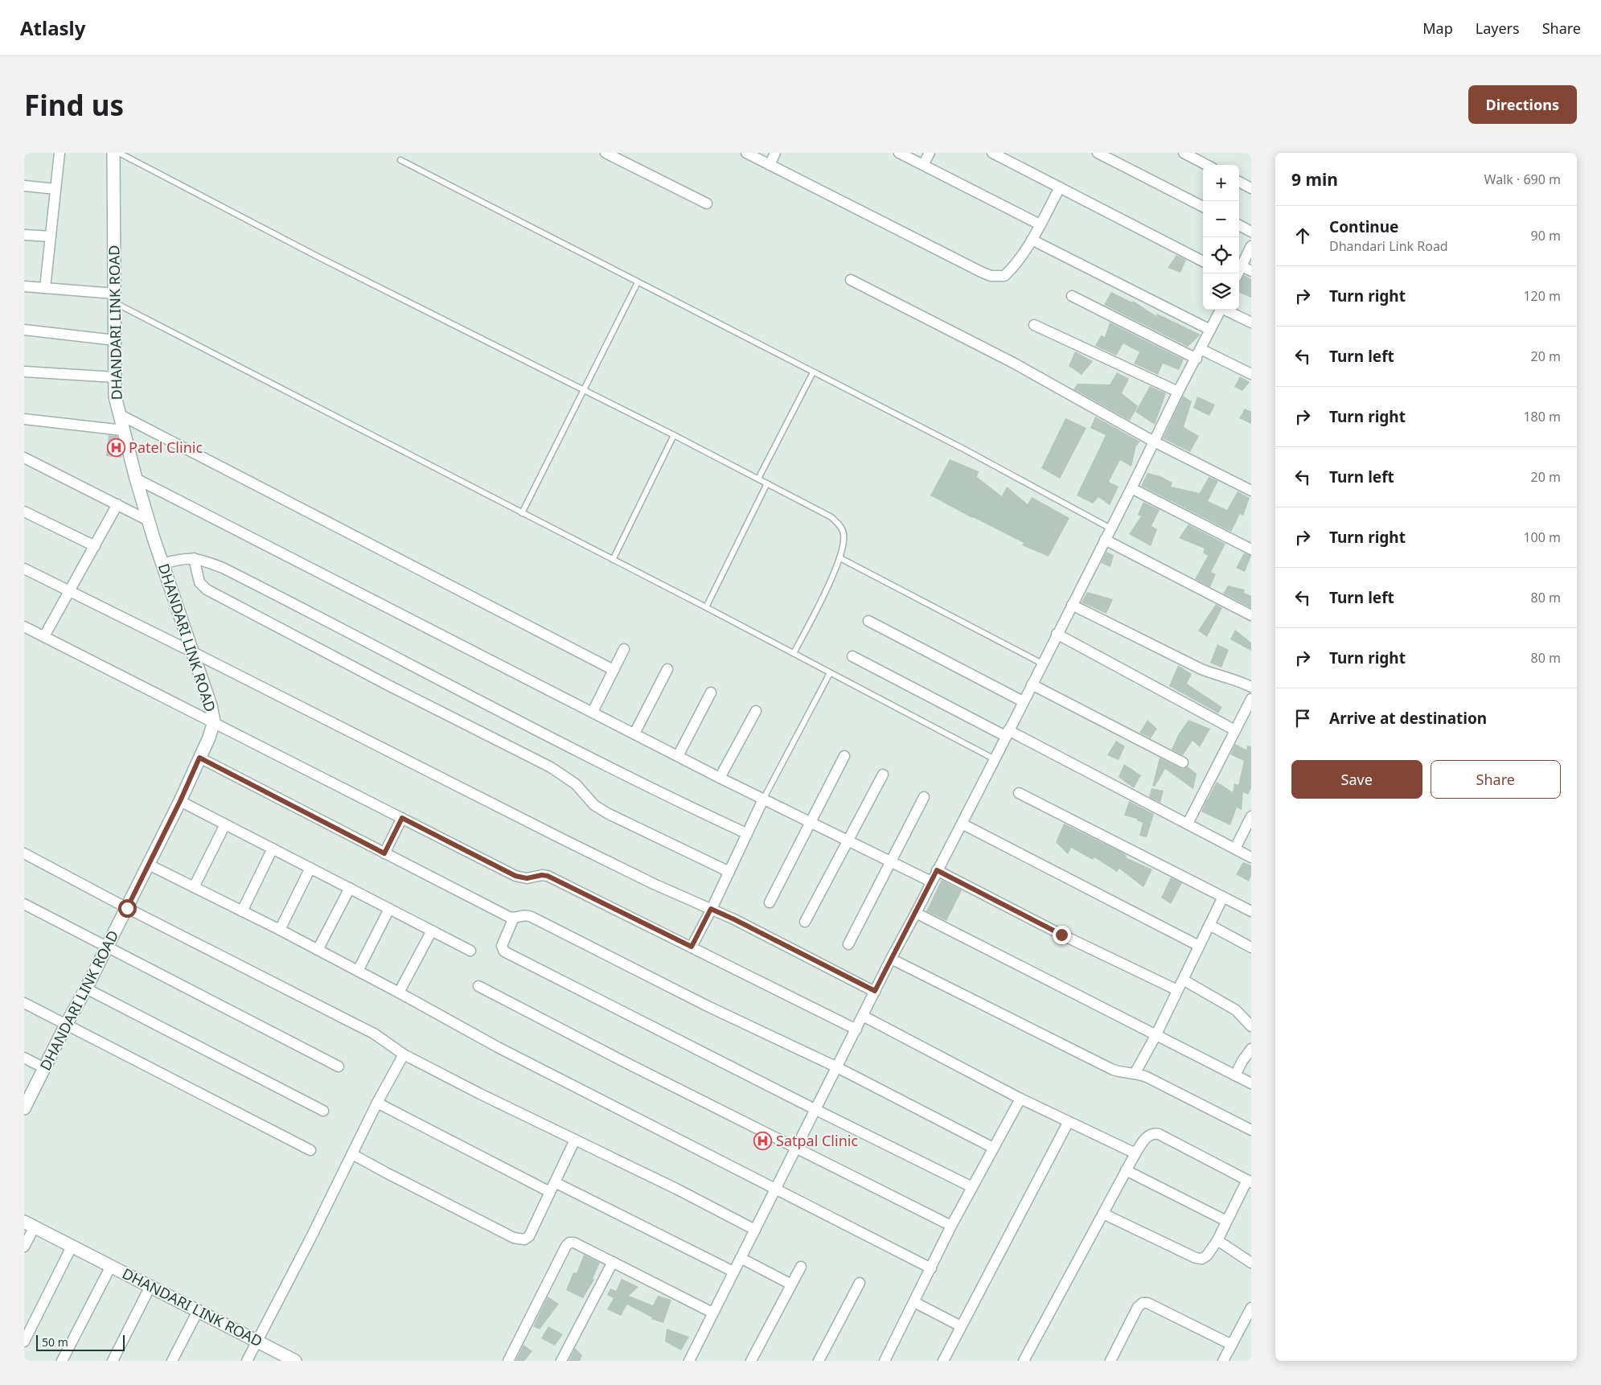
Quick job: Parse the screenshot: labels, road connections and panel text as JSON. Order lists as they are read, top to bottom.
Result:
{
  "streets": {
    "street": ["DHANDARI LINK ROAD"]
  },
  "places": {
    "hospital": ["Patel Clinic", "Satpal Clinic"]
  },
  "scale_bar": "50 m",
  "page": {
    "header": "Atlasly",
    "nav": ["Map", "Layers", "Share"],
    "buttons": [
      "Directions",
      ["Save", "Share"]
    ],
    "title": "Find us",
    "heading": ["9 min", "Walk · 690 m"],
    "map_buttons": ["+", "−"],
    "list": [
      ["Continue", "Dhandari Link Road", "90 m"],
      ["Turn right", "120 m"],
      ["Turn left", "20 m"],
      ["Turn right", "180 m"],
      ["Turn left", "20 m"],
      ["Turn right", "100 m"],
      ["Turn left", "80 m"],
      ["Turn right", "80 m"],
      "Arrive at destination"
    ],
    "scale": "50 m"
  }
}
